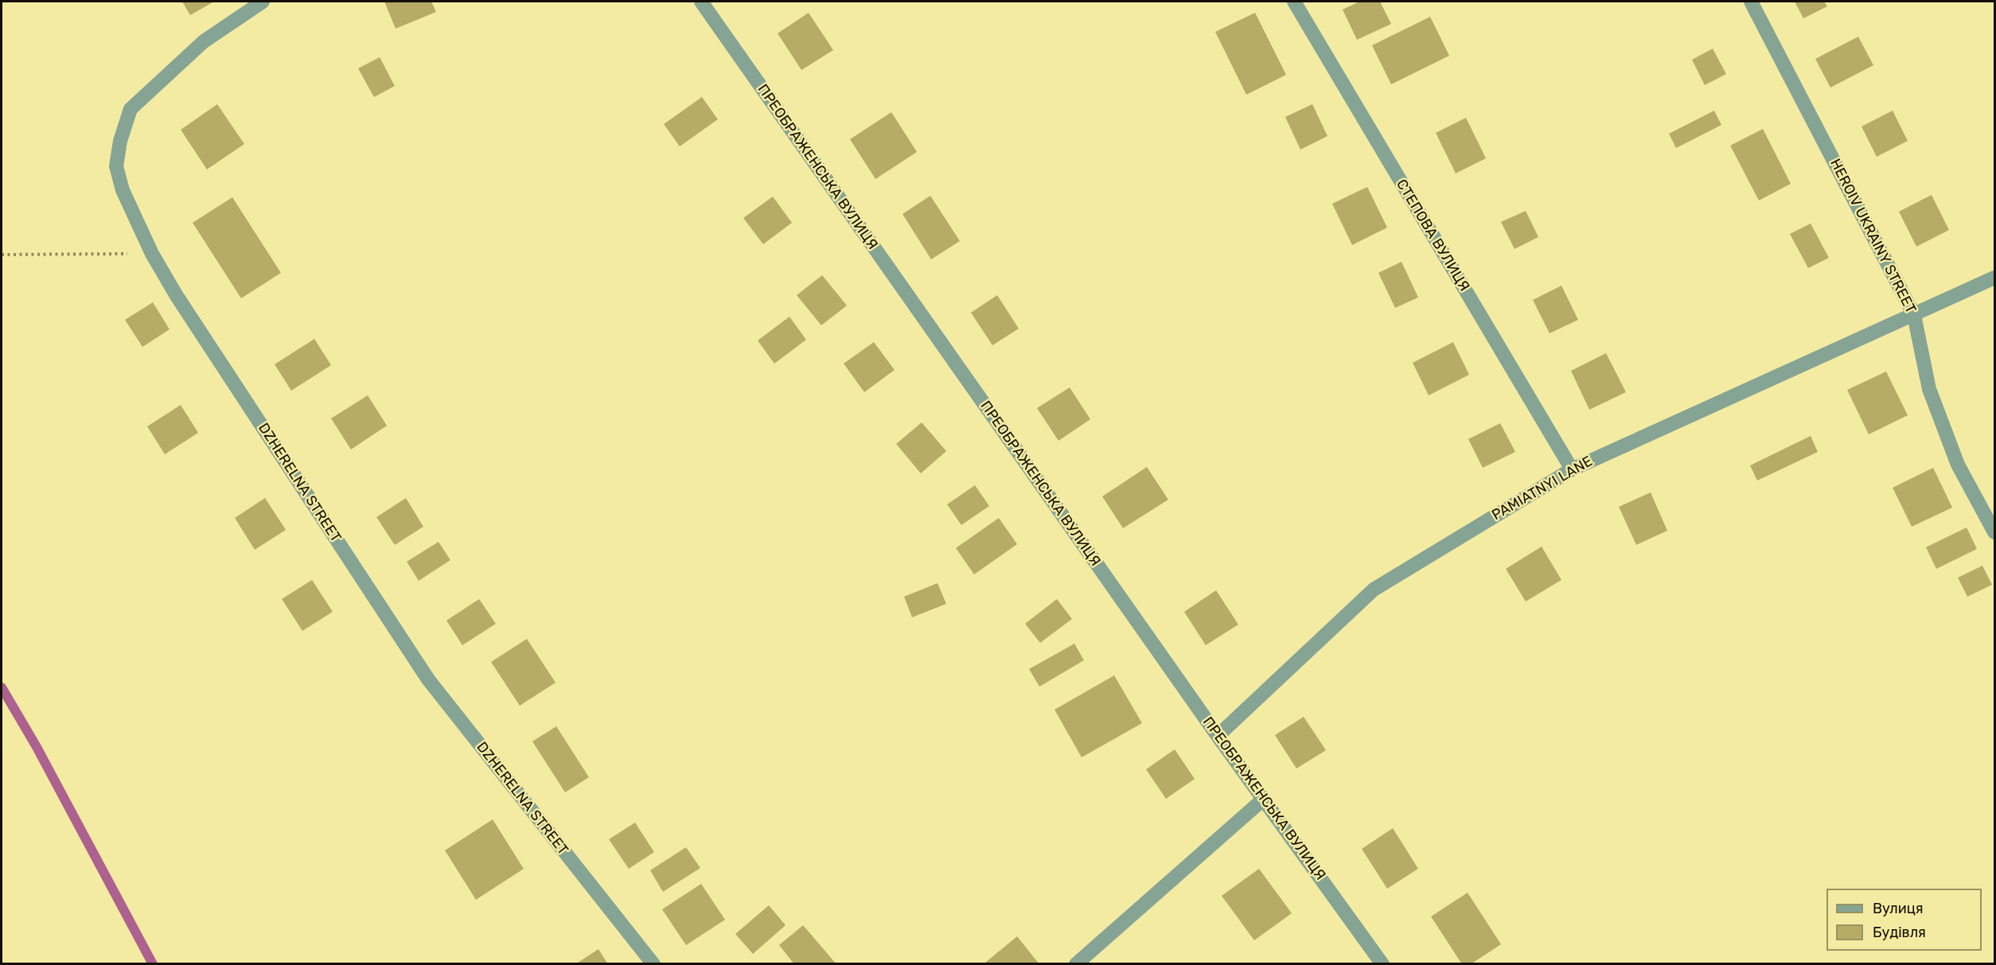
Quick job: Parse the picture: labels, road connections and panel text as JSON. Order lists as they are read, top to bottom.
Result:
{
  "streets": {
    "street": [
      "ПРЕОБРАЖЕНСЬКА ВУЛИЦЯ",
      "СТЕПОВА ВУЛИЦЯ",
      "HEROIV UKRAINY STREET",
      "DZHERELNA STREET",
      "PAMIATNYI LANE"
    ]
  },
  "crossings": [
    ["ПРЕОБРАЖЕНСЬКА ВУЛИЦЯ", "PAMIATNYI LANE"],
    ["СТЕПОВА ВУЛИЦЯ", "PAMIATNYI LANE"],
    ["HEROIV UKRAINY STREET", "PAMIATNYI LANE"]
  ],
  "legend": ["Вулиця", "Будівля"]
}
